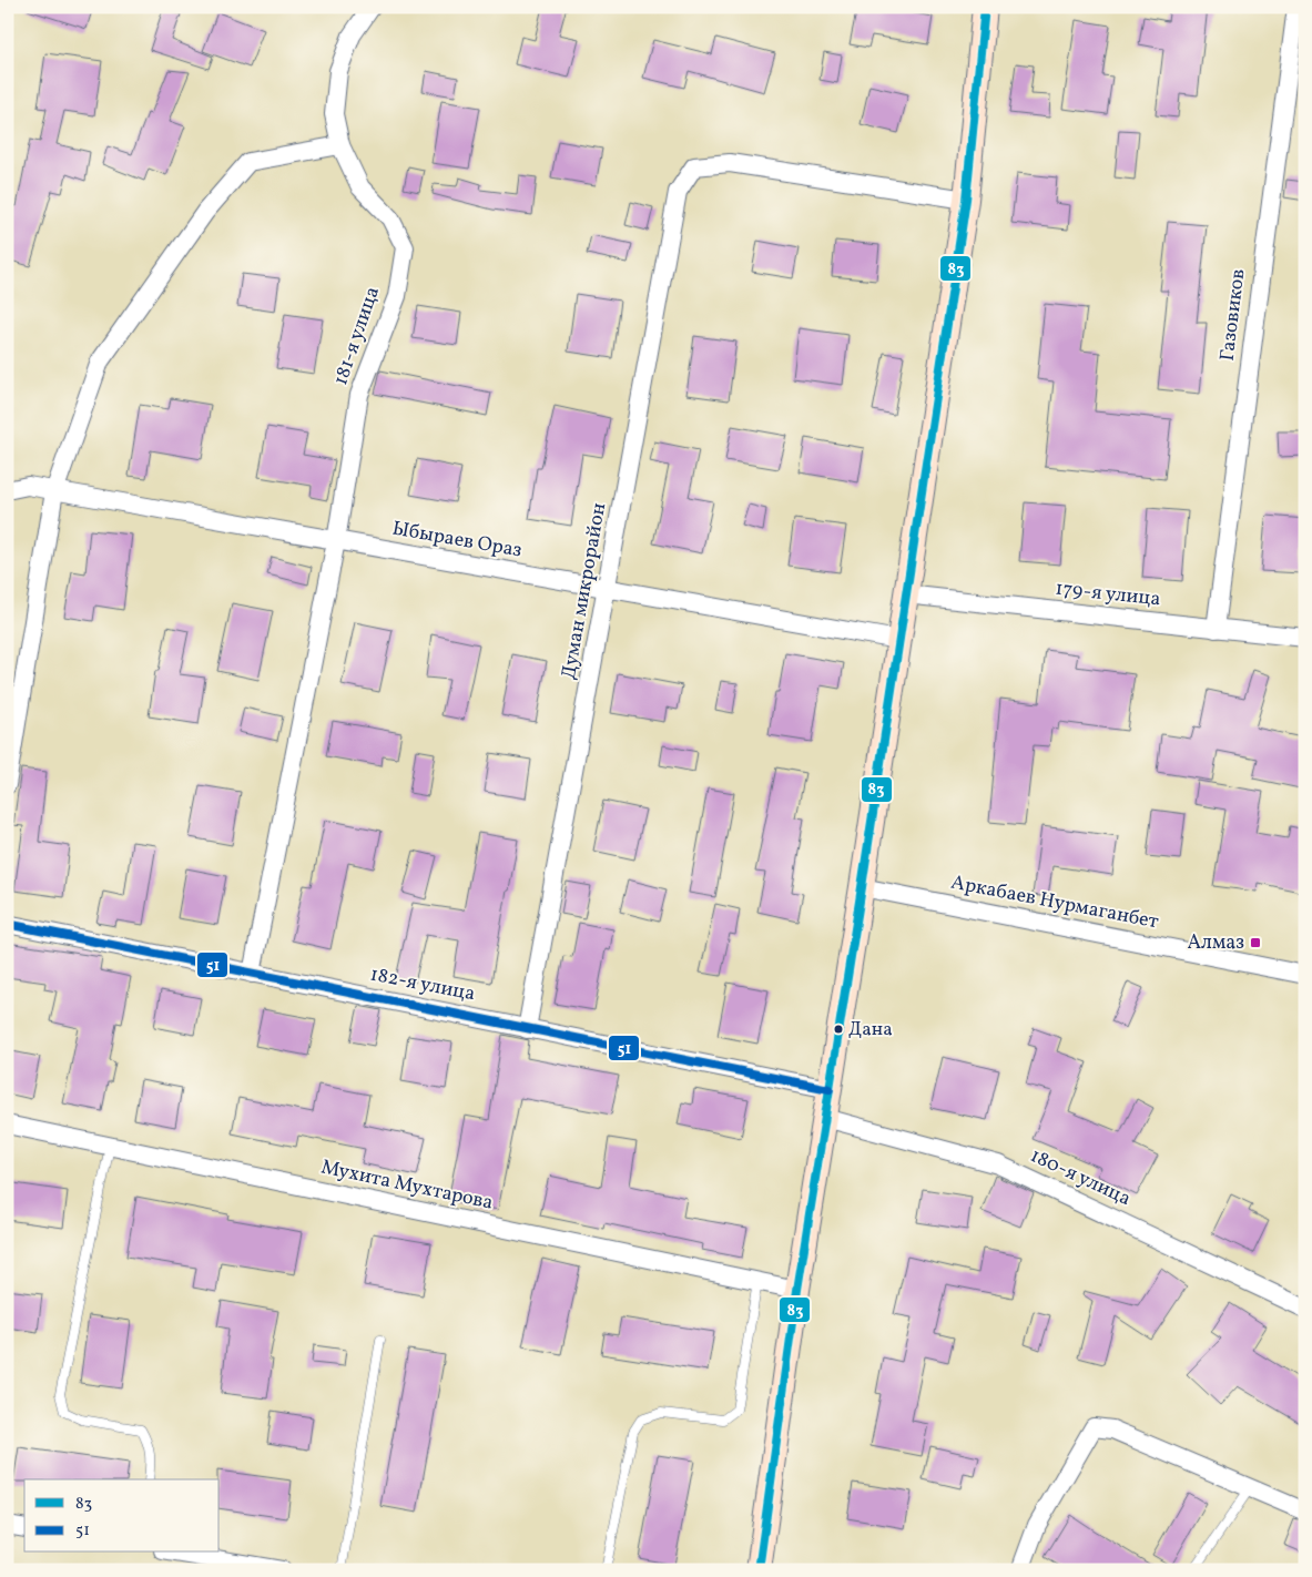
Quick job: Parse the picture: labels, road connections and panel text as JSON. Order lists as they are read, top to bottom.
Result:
{
  "streets": {
    "street": [
      "Газовиков",
      "181-я улица",
      "Ыбыраев Ораз",
      "Думан микрорайон",
      "179-я улица",
      "Аркабаев Нурмаганбет",
      "182-я улица",
      "180-я улица",
      "Мухита Мухтарова"
    ]
  },
  "crossings": [
    ["Газовиков", "179-я улица"],
    ["181-я улица", "Ыбыраев Ораз"],
    ["Ыбыраев Ораз", "Думан микрорайон"],
    ["Думан микрорайон", "182-я улица"]
  ],
  "places": {
    "transit": ["Алмаз"],
    "other": ["Дана"]
  },
  "lines": ["transit line 83", "transit line 51"],
  "legend": ["83", "51"]
}
